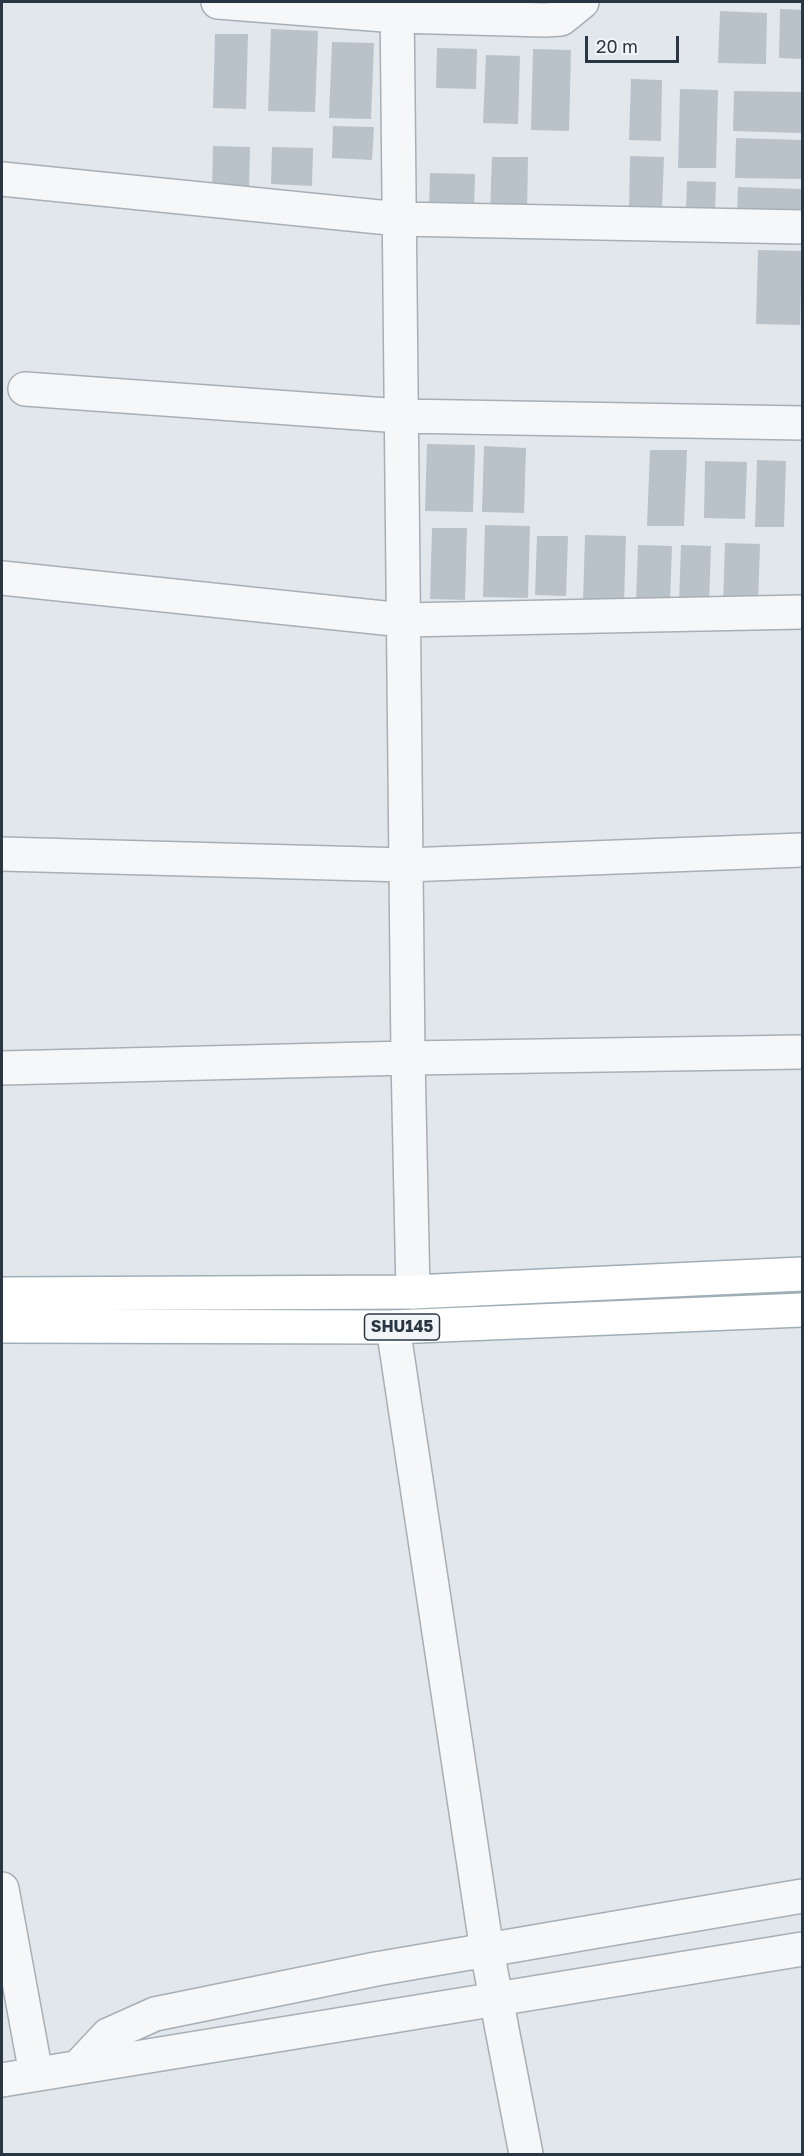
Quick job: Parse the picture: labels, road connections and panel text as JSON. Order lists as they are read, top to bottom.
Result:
{
  "streets": {
    "main road": ["SHU145"]
  },
  "scale_bar": "20 m"
}
